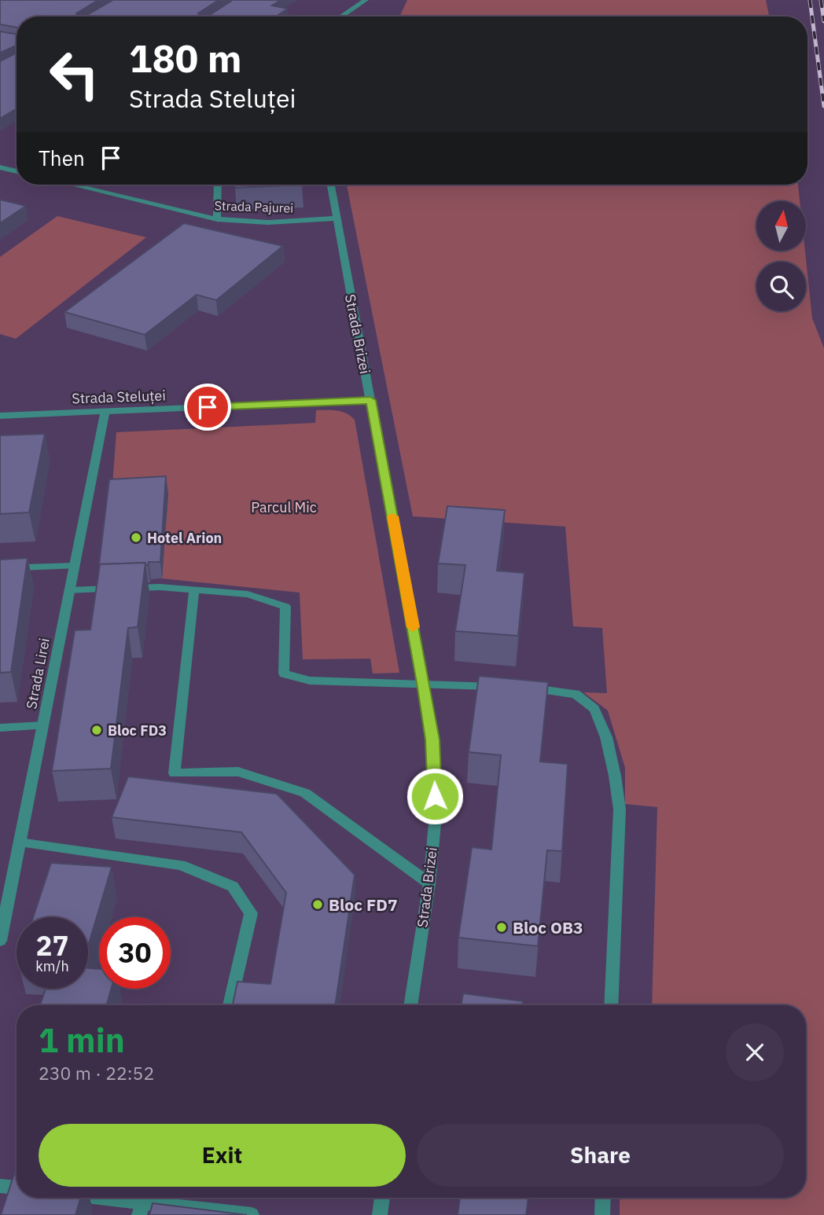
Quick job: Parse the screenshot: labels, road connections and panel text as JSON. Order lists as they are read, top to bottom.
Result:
{
  "streets": {
    "street": [
      "Strada Pajurei",
      "Strada Brizei",
      "Strada Steluței",
      "Strada Lirei"
    ]
  },
  "crossings": [
    ["Strada Pajurei", "Strada Brizei"],
    ["Strada Brizei", "Strada Steluței"],
    ["Strada Steluței", "Strada Lirei"]
  ],
  "parks": ["Parcul Mic"],
  "places": [
    "Hotel Arion",
    "Bloc FD3",
    "Bloc FD7",
    "Bloc OB3"
  ],
  "north": "top",
  "page": {
    "turn": ["180 m", "Strada Steluței"],
    "then": "Then",
    "speed": "27 km/h",
    "limit": "30",
    "heading": ["1 min", "230 m · 22:52"],
    "buttons": ["Exit", "Share"]
  }
}
